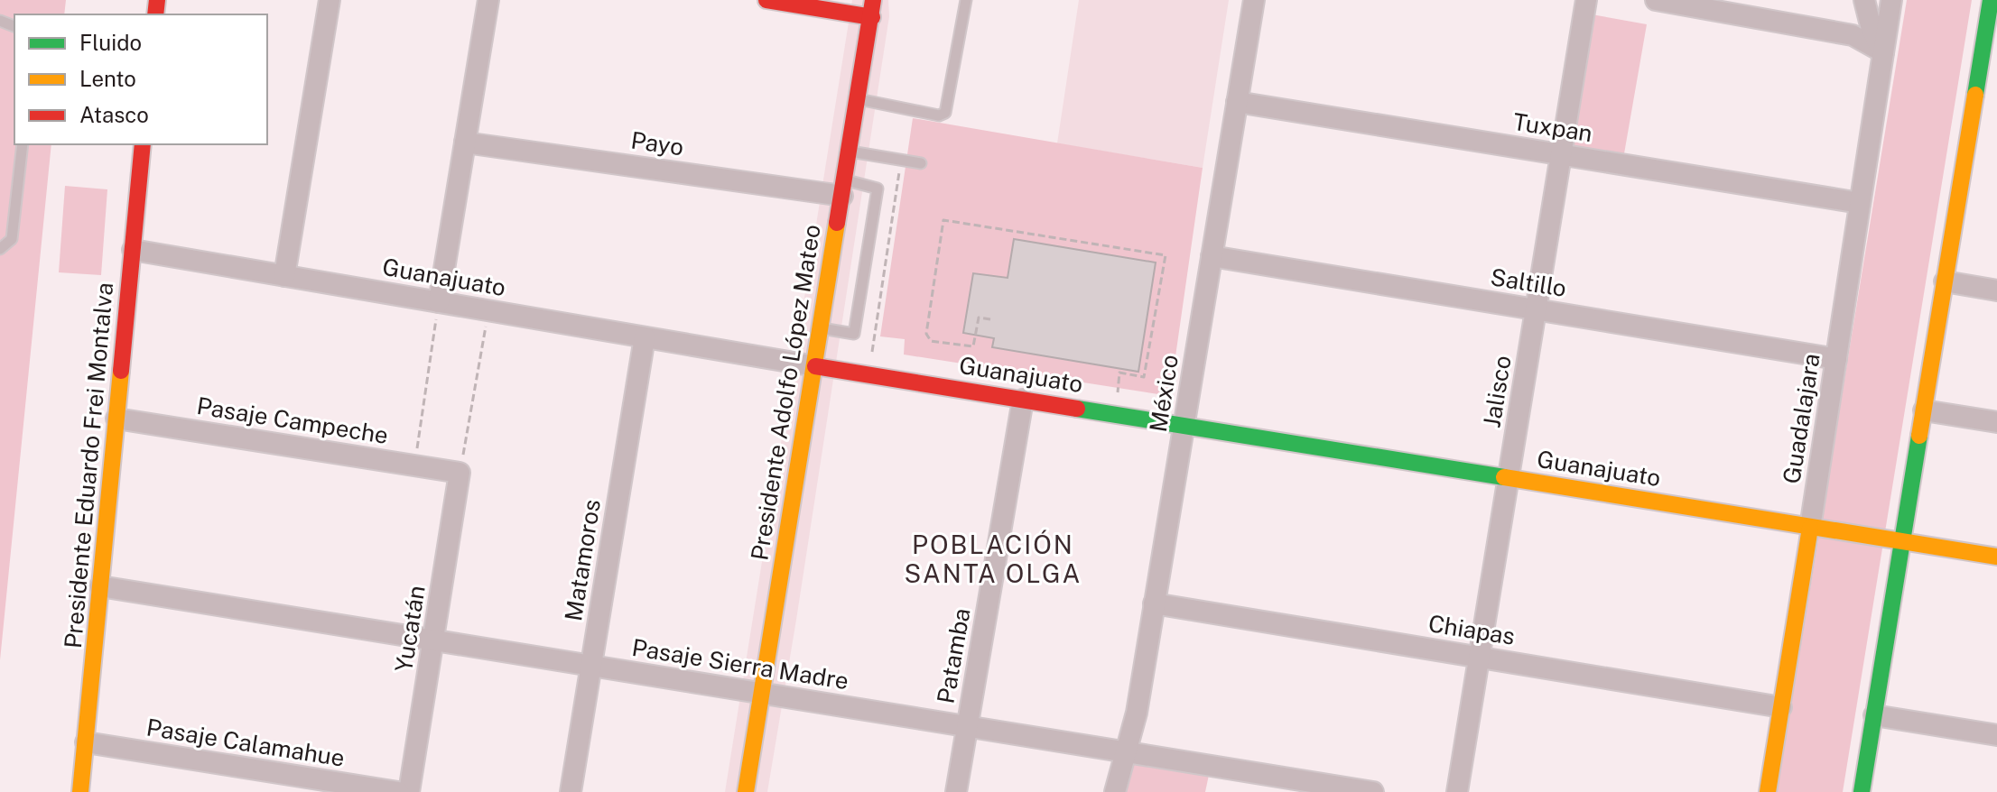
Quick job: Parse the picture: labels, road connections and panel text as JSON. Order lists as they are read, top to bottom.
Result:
{
  "streets": {
    "street": [
      "Tuxpan",
      "Payo",
      "Guanajuato",
      "Saltillo",
      "Jalisco",
      "Presidente Adolfo López Mateo",
      "México",
      "Guadalajara",
      "Pasaje Campeche",
      "Presidente Eduardo Frei Montalva",
      "Matamoros",
      "Yucatán",
      "Chiapas",
      "Patamba",
      "Pasaje Sierra Madre",
      "Pasaje Calamahue"
    ]
  },
  "crossings": [
    ["Tuxpan", "Jalisco"],
    ["Tuxpan", "México"],
    ["Tuxpan", "Guadalajara"],
    ["Payo", "Presidente Adolfo López Mateo"],
    ["Guanajuato", "Jalisco"],
    ["Guanajuato", "Presidente Adolfo López Mateo"],
    ["Guanajuato", "México"],
    ["Guanajuato", "Guadalajara"],
    ["Guanajuato", "Presidente Eduardo Frei Montalva"],
    ["Guanajuato", "Matamoros"],
    ["Guanajuato", "Patamba"],
    ["Saltillo", "Jalisco"],
    ["Saltillo", "México"],
    ["Saltillo", "Guadalajara"],
    ["Jalisco", "Chiapas"],
    ["Presidente Adolfo López Mateo", "Pasaje Sierra Madre"],
    ["México", "Chiapas"],
    ["México", "Pasaje Sierra Madre"],
    ["Guadalajara", "Chiapas"],
    ["Pasaje Campeche", "Presidente Eduardo Frei Montalva"],
    ["Pasaje Campeche", "Yucatán"],
    ["Presidente Eduardo Frei Montalva", "Pasaje Sierra Madre"],
    ["Presidente Eduardo Frei Montalva", "Pasaje Calamahue"],
    ["Matamoros", "Pasaje Sierra Madre"],
    ["Yucatán", "Pasaje Sierra Madre"],
    ["Patamba", "Pasaje Sierra Madre"]
  ],
  "districts": ["POBLACIÓN SANTA OLGA"],
  "legend": ["Fluido", "Lento", "Atasco"]
}
